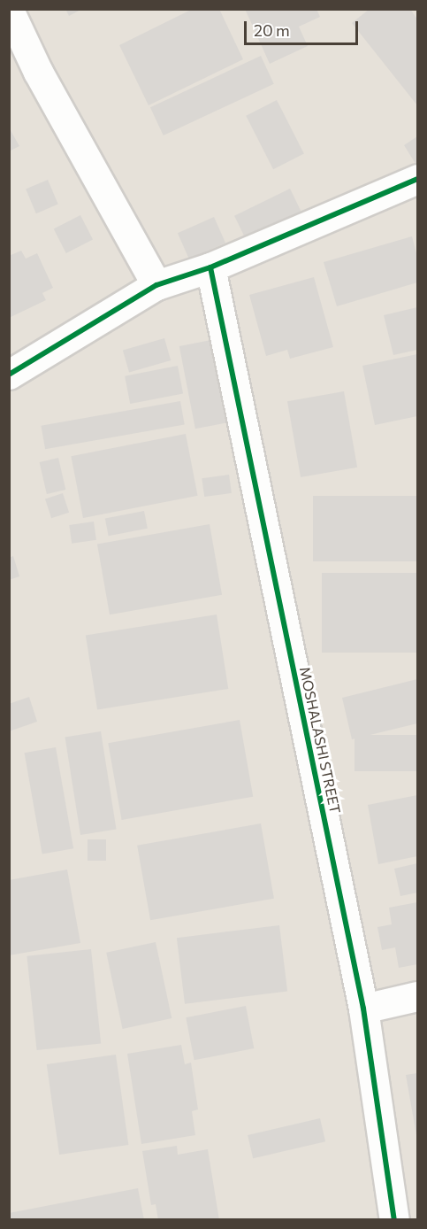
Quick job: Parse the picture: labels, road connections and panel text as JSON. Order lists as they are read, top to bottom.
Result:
{
  "streets": {
    "street": ["MOSHALASHI STREET"]
  },
  "scale_bar": "20 m"
}
